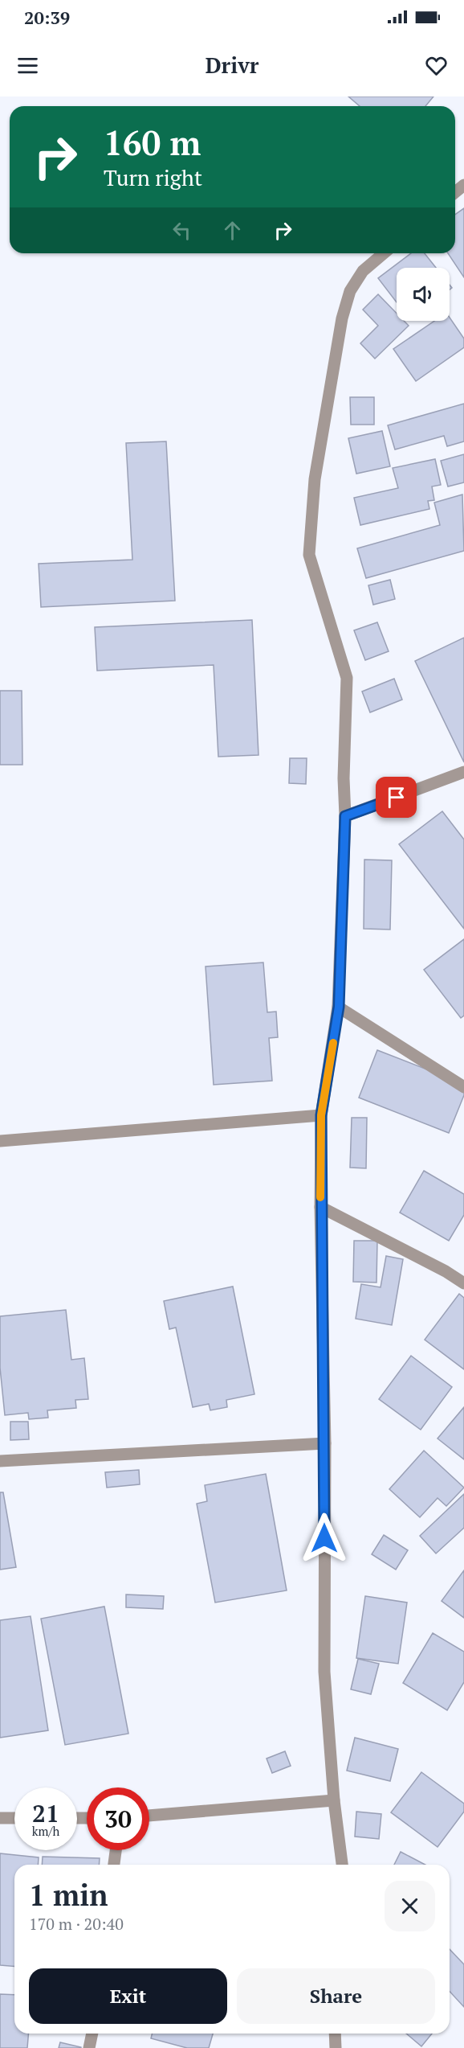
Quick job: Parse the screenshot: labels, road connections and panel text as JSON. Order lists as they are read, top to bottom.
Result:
{
  "page": {
    "status": "20:39",
    "header": "Drivr",
    "turn": ["160 m", "Turn right"],
    "speed": "21 km/h",
    "limit": "30",
    "heading": ["1 min", "170 m · 20:40"],
    "buttons": ["Exit", "Share"]
  }
}
